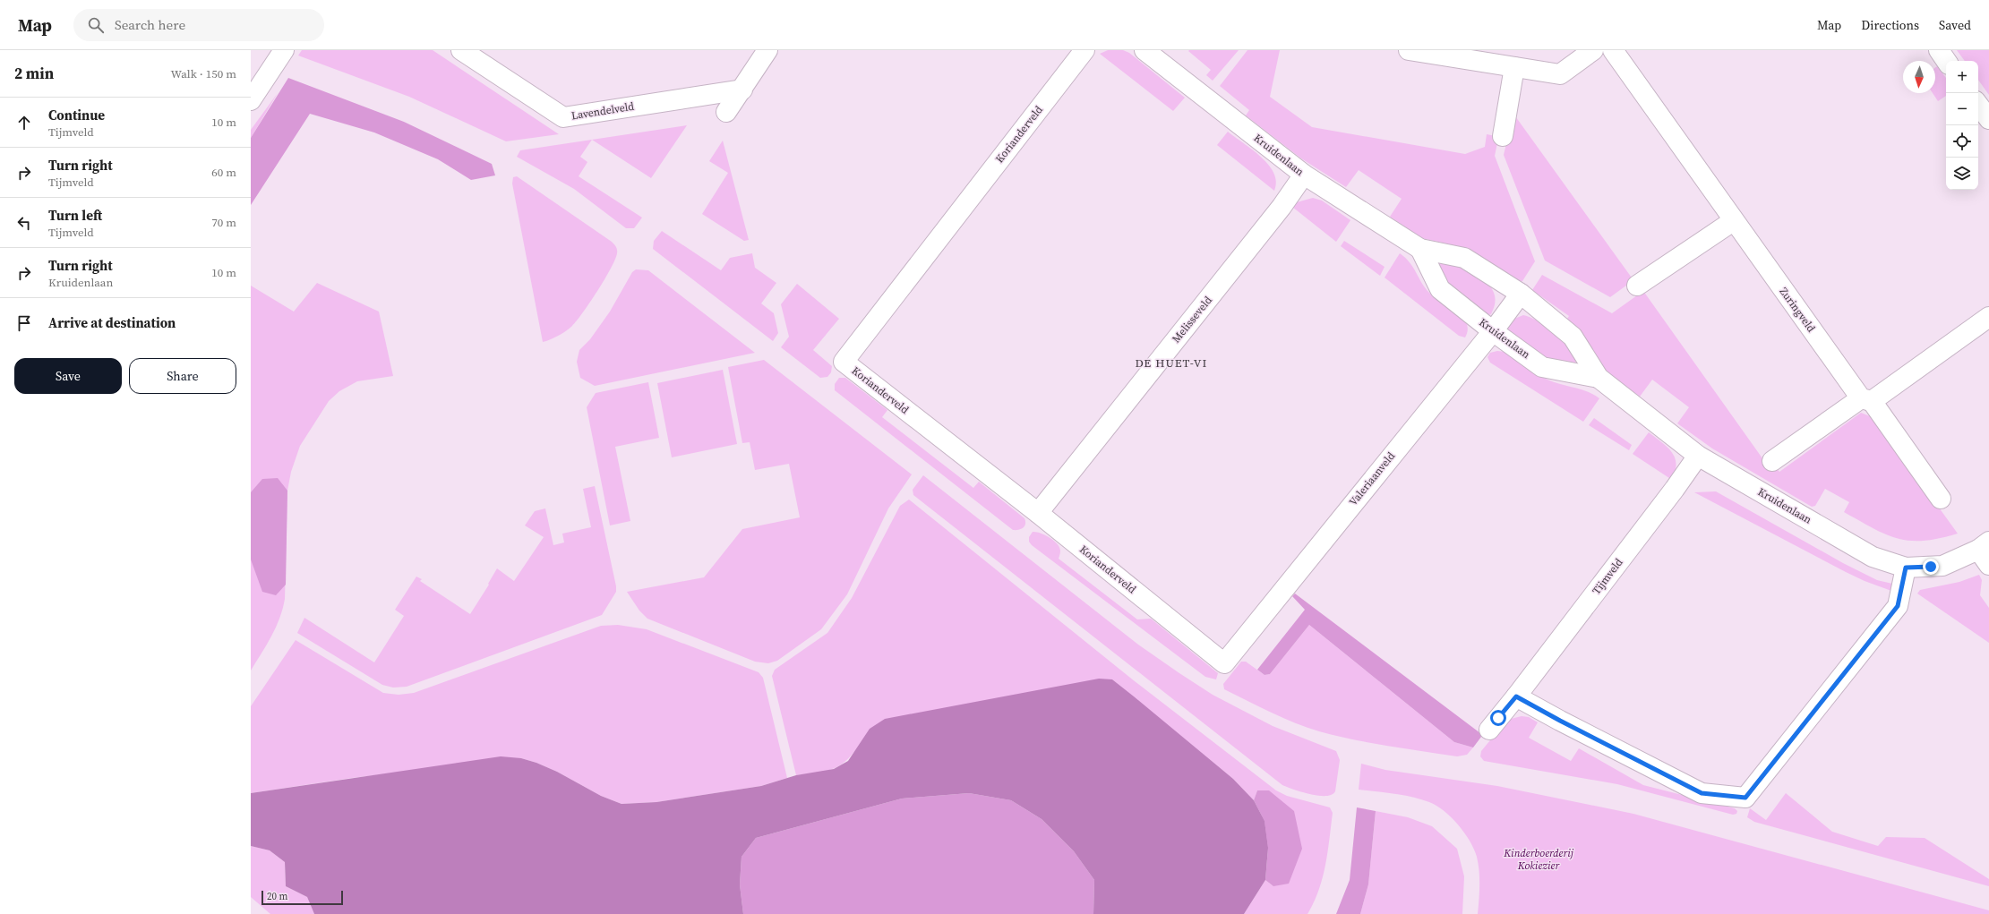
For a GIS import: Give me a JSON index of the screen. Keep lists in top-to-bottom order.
{
  "streets": {
    "street": [
      "Lavendelveld",
      "Korianderveld",
      "Kruidenlaan",
      "Zuringveld",
      "Melisseveld",
      "Valeriaanveld",
      "Tijmveld"
    ]
  },
  "crossings": [
    ["Korianderveld", "Melisseveld"],
    ["Korianderveld", "Valeriaanveld"],
    ["Kruidenlaan", "Melisseveld"],
    ["Kruidenlaan", "Valeriaanveld"],
    ["Kruidenlaan", "Tijmveld"]
  ],
  "districts": ["DE HUET-VI"],
  "parks": ["Kinderboerderij Kokiezier"],
  "scale_bar": "20 m",
  "north": "bottom",
  "page": {
    "header": "Map",
    "search": "Search here",
    "nav": ["Map", "Directions", "Saved"],
    "heading": ["2 min", "Walk · 150 m"],
    "map_buttons": ["+", "−"],
    "list": [
      ["Continue", "Tijmveld", "10 m"],
      ["Turn right", "Tijmveld", "60 m"],
      ["Turn left", "Tijmveld", "70 m"],
      ["Turn right", "Kruidenlaan", "10 m"],
      "Arrive at destination"
    ],
    "buttons": ["Save", "Share"],
    "scale": "20 m"
  }
}
